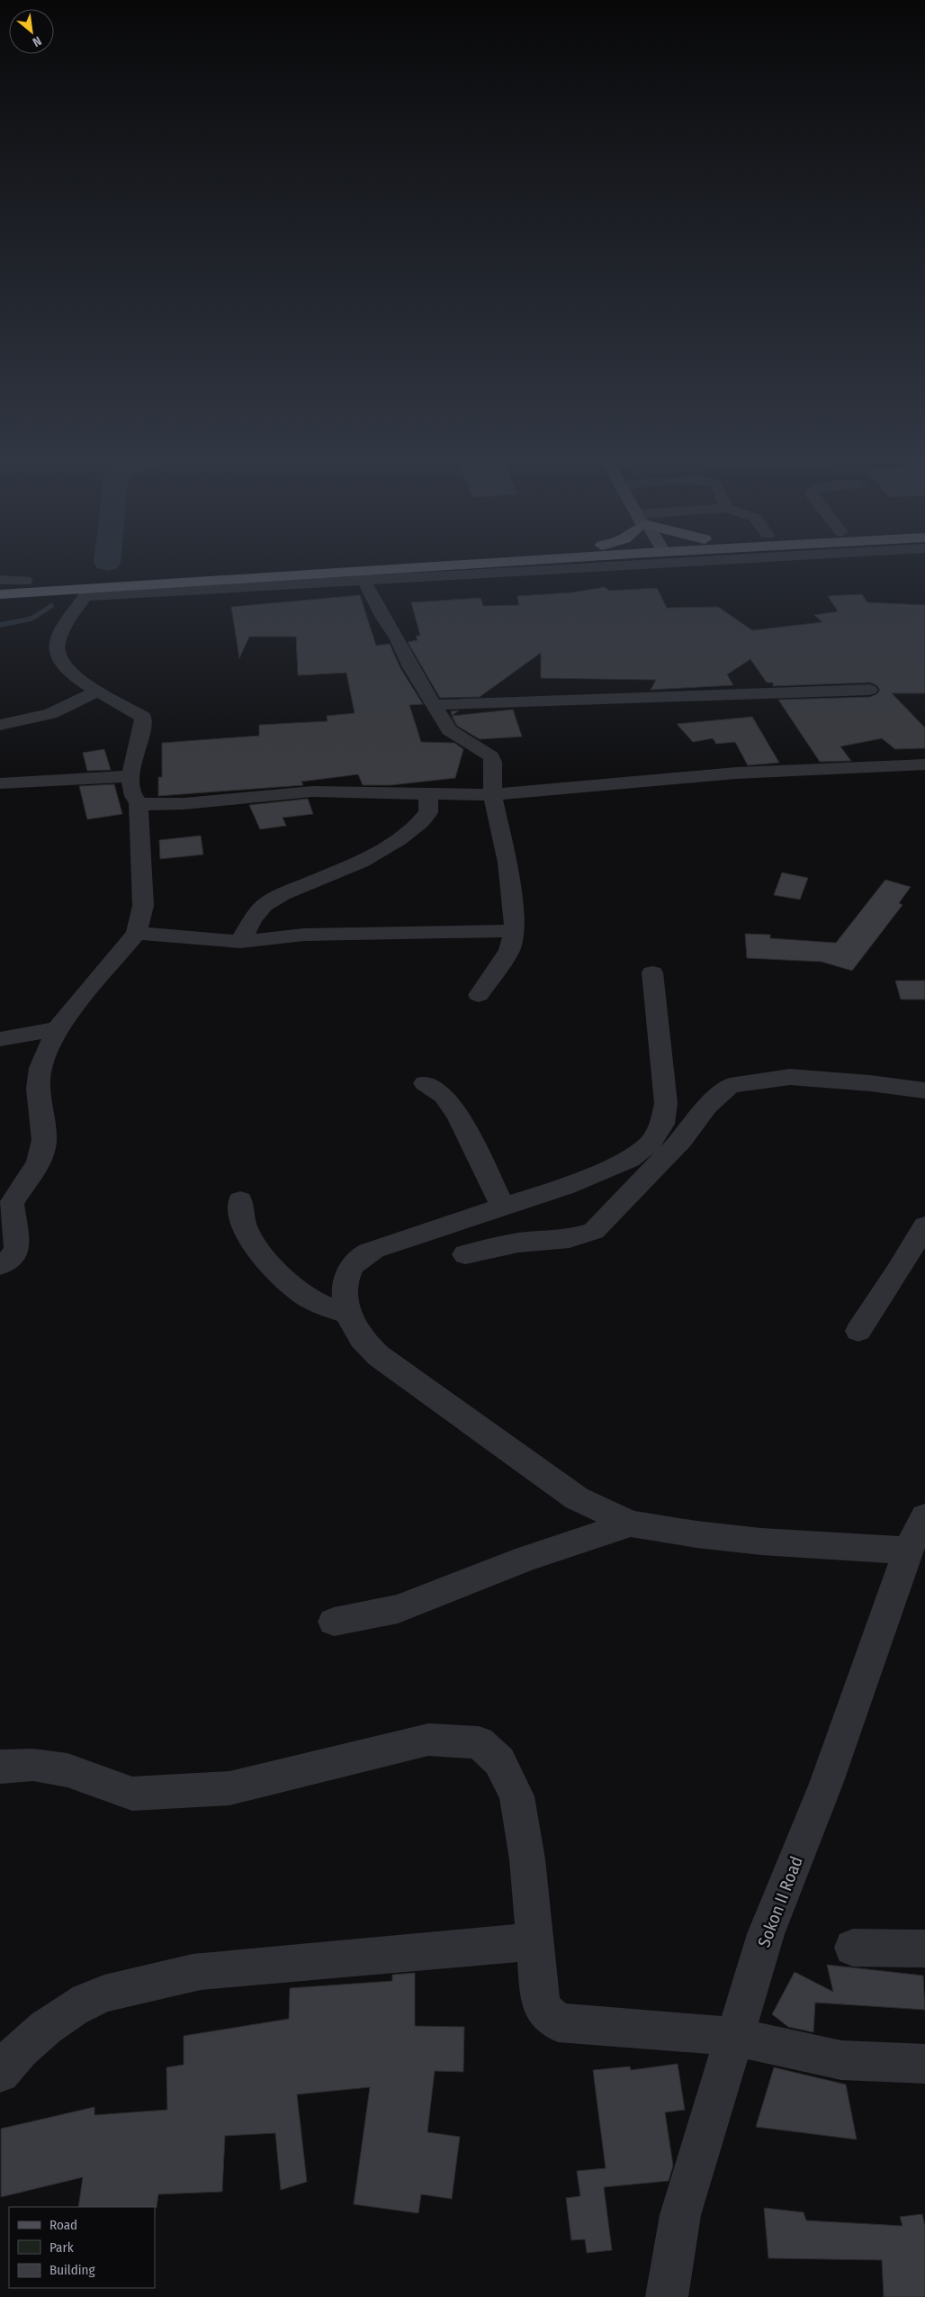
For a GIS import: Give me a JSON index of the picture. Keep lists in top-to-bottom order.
{
  "streets": {
    "street": ["Sokon II Road"]
  },
  "legend": ["Road", "Park", "Building"],
  "north": "bottom right"
}
